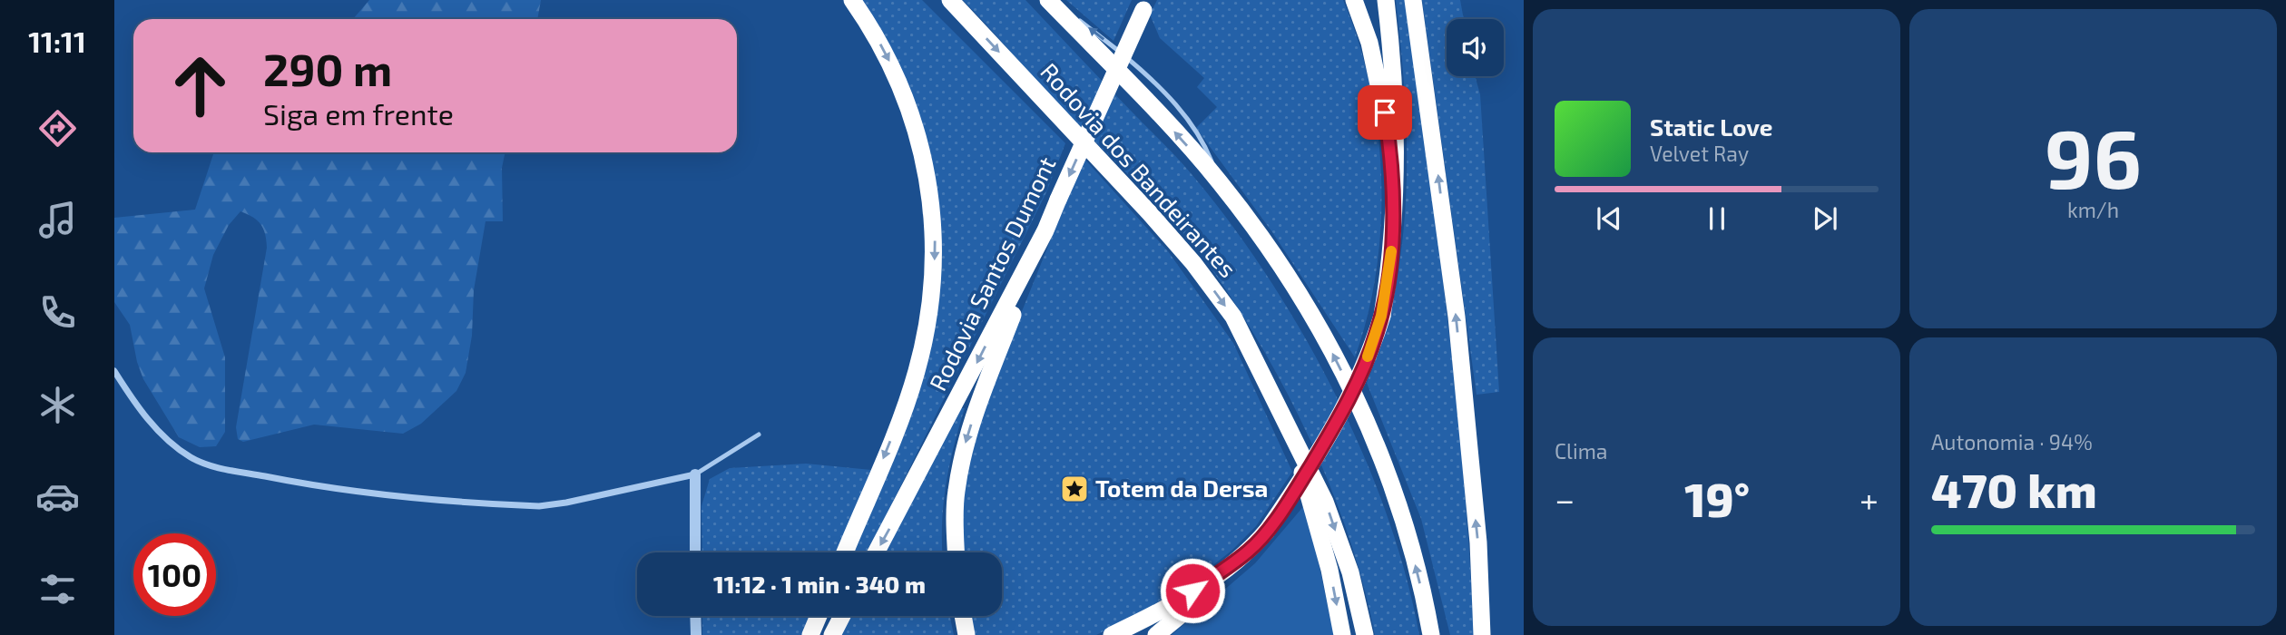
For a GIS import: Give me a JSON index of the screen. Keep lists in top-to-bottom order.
{
  "streets": {
    "highway": ["Rodovia dos Bandeirantes", "Rodovia Santos Dumont"]
  },
  "places": {
    "place": ["Totem da Dersa"]
  },
  "page": {
    "tabs": "11:11",
    "tile": [
      ["96", "km/h"],
      "Clima",
      ["Autonomia · 94%", "470 km"]
    ],
    "turn": ["290 m", "Siga em frente"],
    "song": ["Static Love", "Velvet Ray"],
    "heat": ["−", "19°", "+"],
    "limit": "100",
    "trip": "11:12 · 1 min · 340 m"
  }
}
